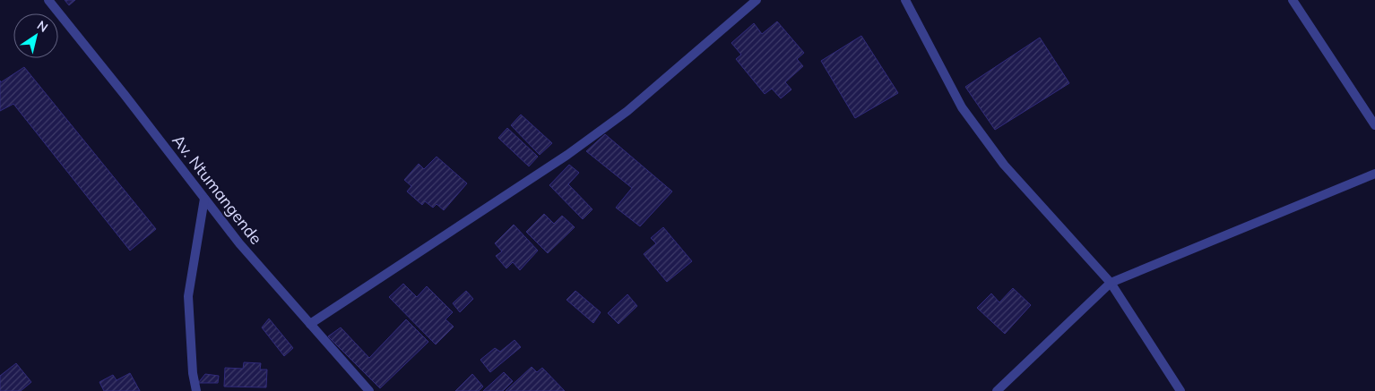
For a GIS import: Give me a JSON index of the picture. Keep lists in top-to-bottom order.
{
  "streets": {
    "street": ["Av. Ntumangende"]
  },
  "north": "top right"
}
